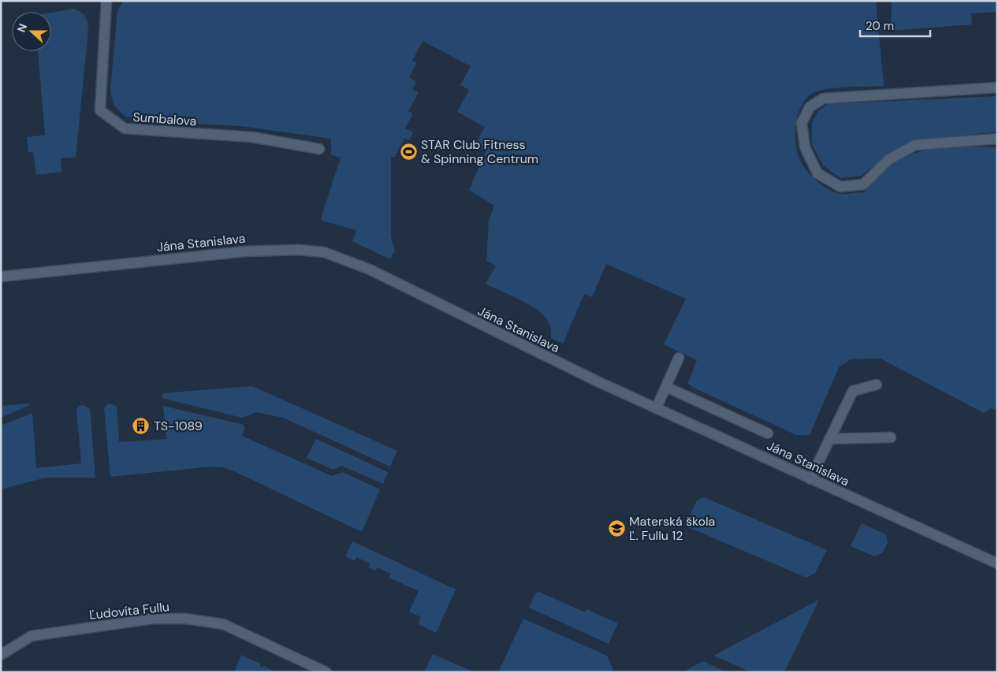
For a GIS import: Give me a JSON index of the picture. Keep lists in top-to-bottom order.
{
  "streets": {
    "street": ["Sumbalova", "Jána Stanislava", "Ľudovíta Fullu"]
  },
  "places": {
    "sports": ["STAR Club Fitness & Spinning Centrum"],
    "building": ["TS-1089"],
    "school or university": ["Materská škola Ľ. Fullu 12"]
  },
  "scale_bar": "20 m",
  "north": "left"
}
